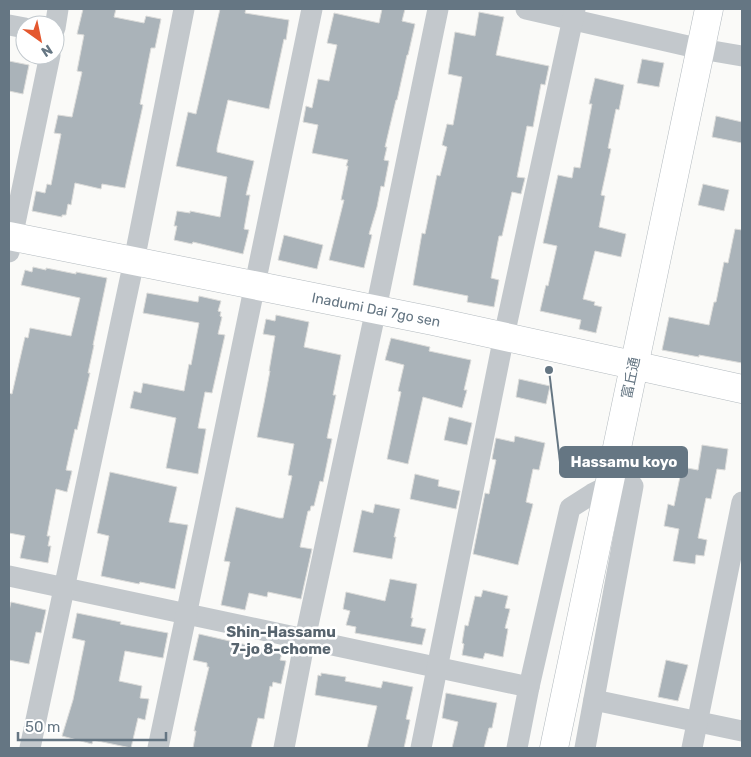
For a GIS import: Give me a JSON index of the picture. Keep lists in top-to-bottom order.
{
  "streets": {
    "street": ["Inadumi Dai 7go sen", "富丘通"]
  },
  "crossings": [
    ["Inadumi Dai 7go sen", "富丘通"]
  ],
  "districts": ["Shin-Hassamu 7-jo 8-chome"],
  "places": ["Hassamu koyo"],
  "scale_bar": "50 m",
  "north": "bottom right"
}
